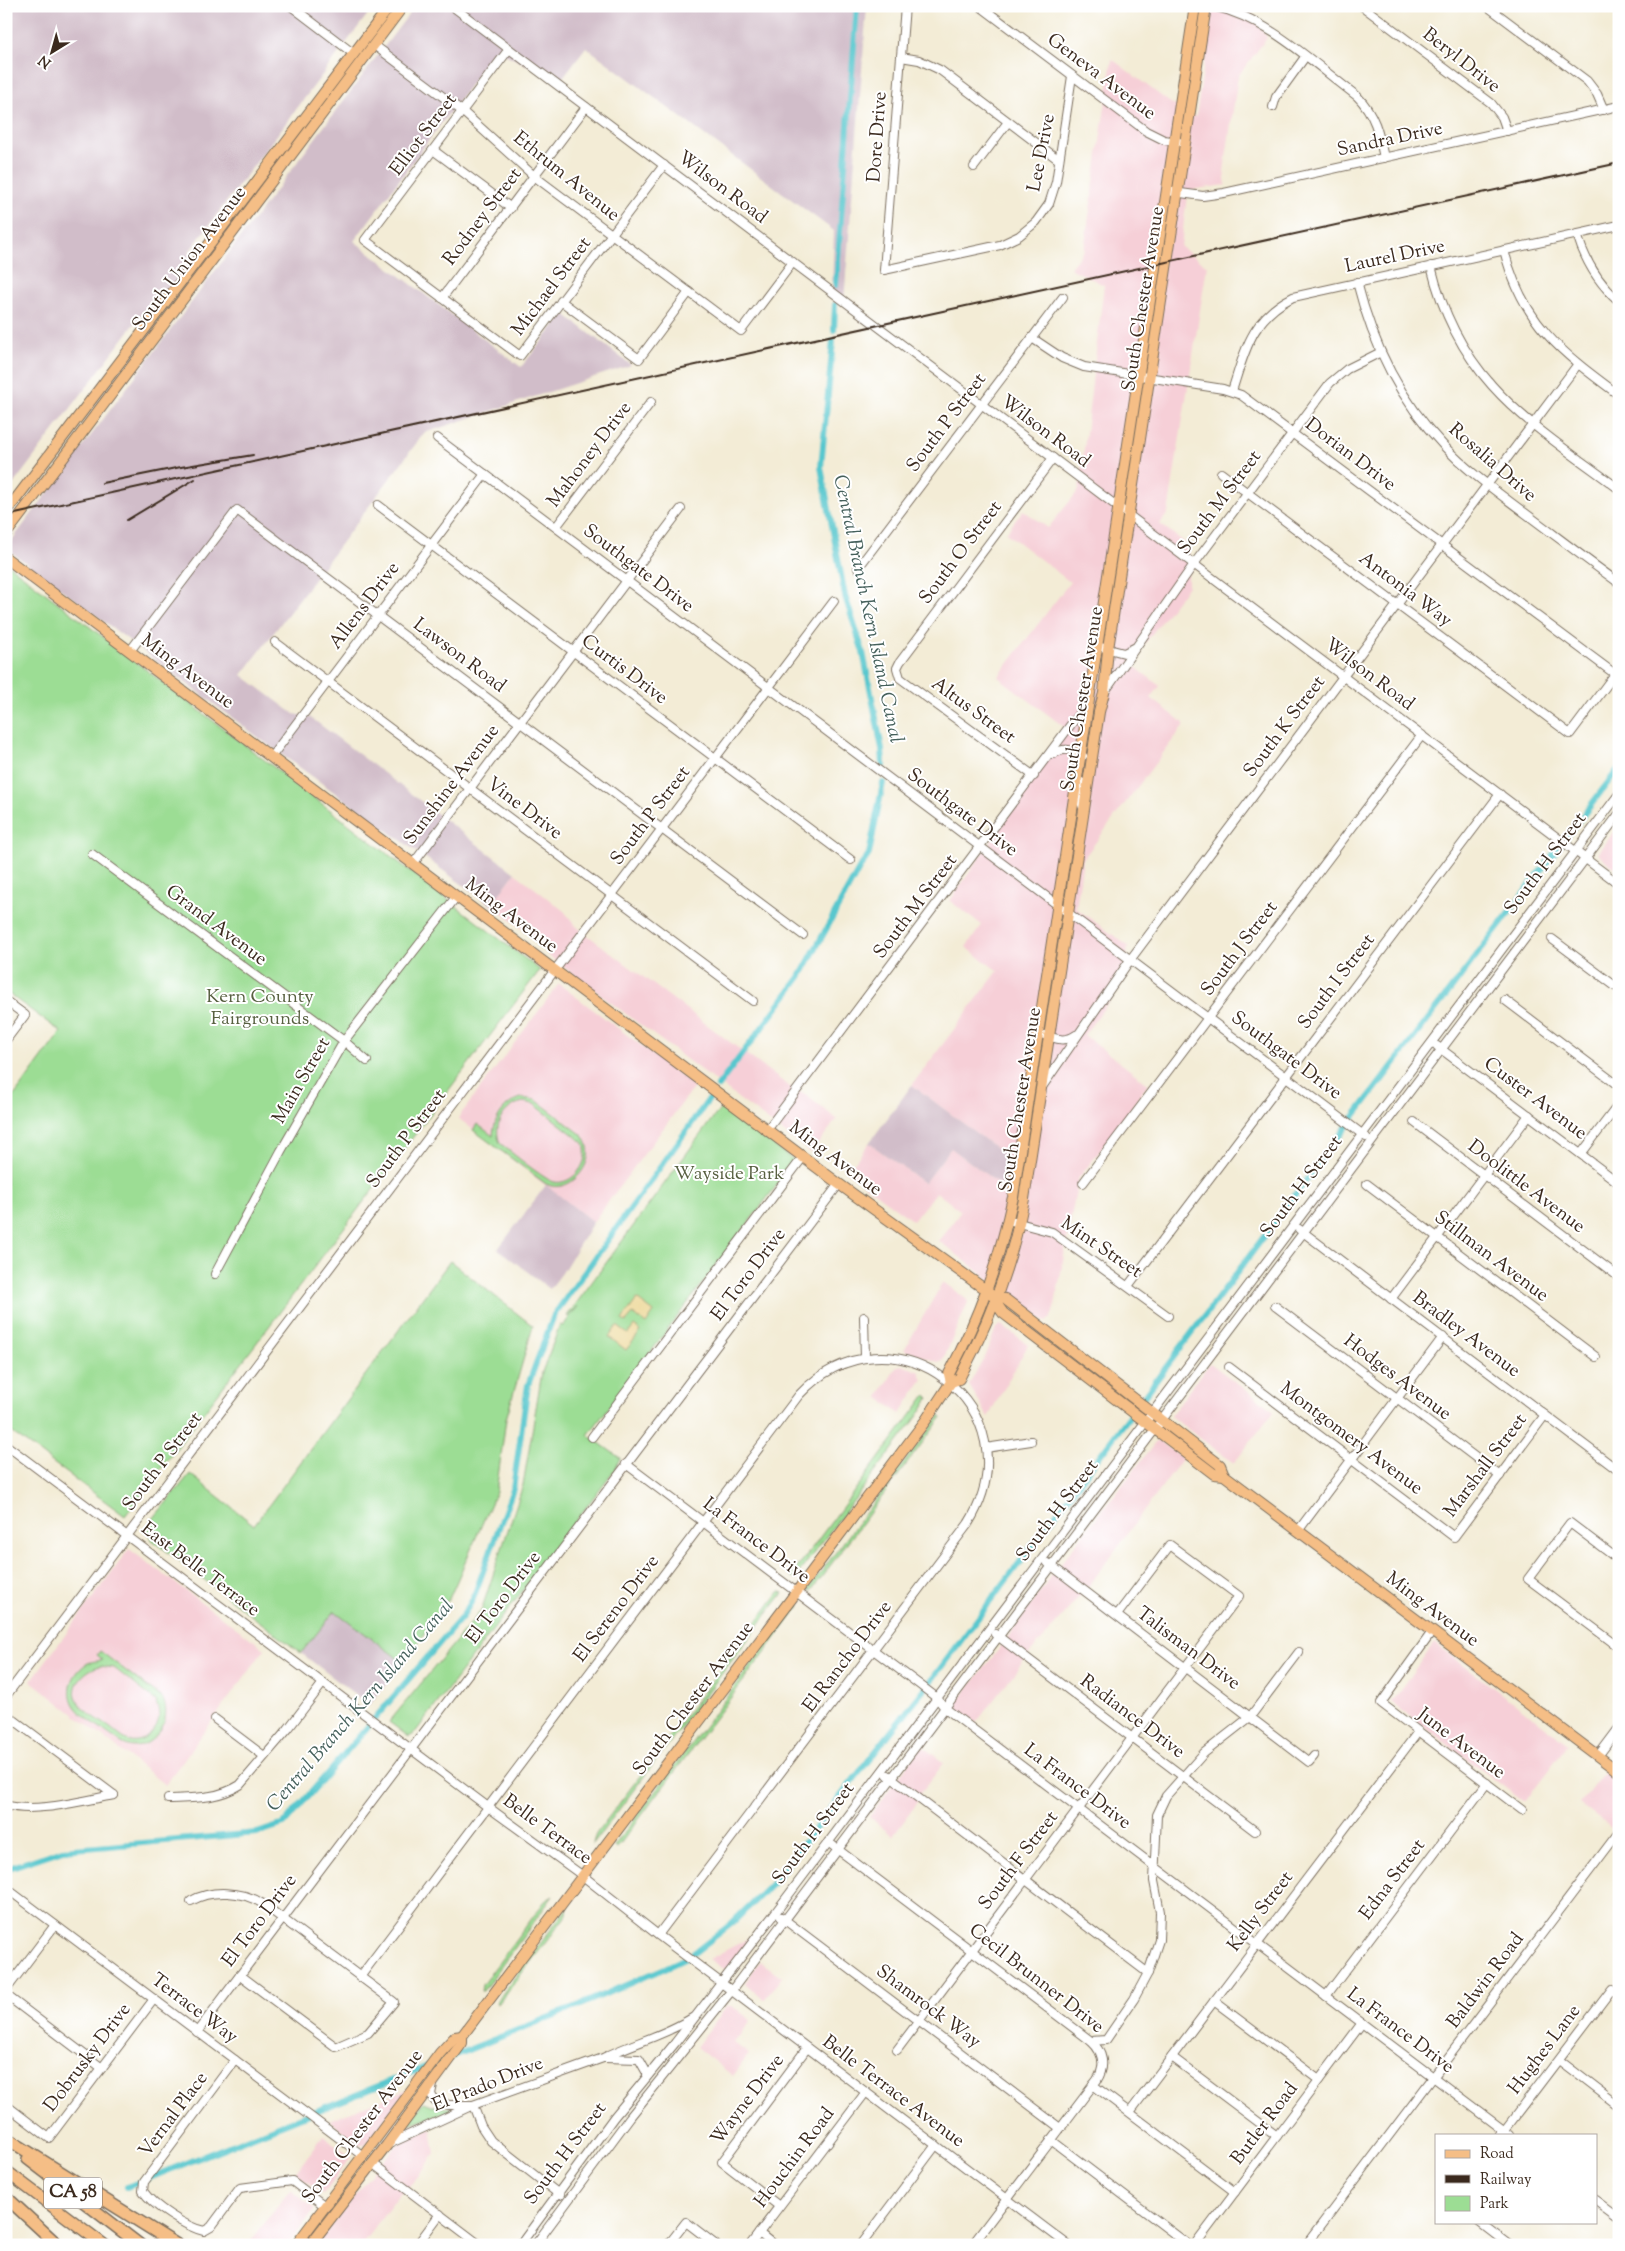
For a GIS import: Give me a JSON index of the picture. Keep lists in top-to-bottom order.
{
  "streets": {
    "highway": ["CA 58"],
    "main road": ["South Union Avenue", "South Chester Avenue", "Ming Avenue"],
    "street": [
      "Beryl Drive",
      "Geneva Avenue",
      "Elliot Street",
      "Dore Drive",
      "Sandra Drive",
      "Lee Drive",
      "Ethrum Avenue",
      "Wilson Road",
      "Rodney Street",
      "Laurel Drive",
      "Michael Street",
      "South P Street",
      "Mahoney Drive",
      "Dorian Drive",
      "Rosalia Drive",
      "South M Street",
      "South O Street",
      "Southgate Drive",
      "Antonia Way",
      "Allens Drive",
      "Lawson Road",
      "Curtis Drive",
      "Altus Street",
      "South K Street",
      "Sunshine Avenue",
      "Vine Drive",
      "South H Street",
      "Grand Avenue",
      "South J Street",
      "South I Street",
      "Main Street",
      "Custer Avenue",
      "Doolittle Avenue",
      "Mint Street",
      "Stillman Avenue",
      "El Toro Drive",
      "Bradley Avenue",
      "Hodges Avenue",
      "Montgomery Avenue",
      "Marshall Street",
      "La France Drive",
      "East Belle Terrace",
      "El Sereno Drive",
      "Talisman Drive",
      "El Rancho Drive",
      "Radiance Drive",
      "June Avenue",
      "Belle Terrace",
      "South F Street",
      "Edna Street",
      "Kelly Street",
      "Cecil Brunner Drive",
      "Baldwin Road",
      "Shamrock Way",
      "Terrace Way",
      "Hughes Lane",
      "Dobrusky Drive",
      "El Prado Drive",
      "Belle Terrace Avenue",
      "Wayne Drive",
      "Vernal Place",
      "Butler Road",
      "Houchin Road"
    ]
  },
  "crossings": [
    ["Beryl Drive", "Sandra Drive"],
    ["Geneva Avenue", "Lee Drive"],
    ["Geneva Avenue", "South Chester Avenue"],
    ["Elliot Street", "Ethrum Avenue"],
    ["Elliot Street", "Wilson Road"],
    ["Elliot Street", "Rodney Street"],
    ["Elliot Street", "Michael Street"],
    ["Dore Drive", "Lee Drive"],
    ["Sandra Drive", "South Chester Avenue"],
    ["Ethrum Avenue", "Wilson Road"],
    ["Ethrum Avenue", "Rodney Street"],
    ["Ethrum Avenue", "South Union Avenue"],
    ["Ethrum Avenue", "Michael Street"],
    ["Wilson Road", "Rodney Street"],
    ["Wilson Road", "Michael Street"],
    ["Wilson Road", "South Chester Avenue"],
    ["Wilson Road", "South P Street"],
    ["Wilson Road", "South M Street"],
    ["Wilson Road", "South O Street"],
    ["Wilson Road", "South K Street"],
    ["Wilson Road", "South H Street"],
    ["Wilson Road", "South J Street"],
    ["Wilson Road", "South I Street"],
    ["Rodney Street", "Michael Street"],
    ["Laurel Drive", "Dorian Drive"],
    ["Laurel Drive", "Rosalia Drive"],
    ["South Chester Avenue", "Dorian Drive"],
    ["South Chester Avenue", "South M Street"],
    ["South Chester Avenue", "Southgate Drive"],
    ["South Chester Avenue", "Ming Avenue"],
    ["South Chester Avenue", "South K Street"],
    ["South Chester Avenue", "Mint Street"],
    ["South Chester Avenue", "La France Drive"],
    ["South Chester Avenue", "El Sereno Drive"],
    ["South Chester Avenue", "El Rancho Drive"],
    ["South Chester Avenue", "Belle Terrace"],
    ["South Chester Avenue", "Terrace Way"],
    ["South Chester Avenue", "El Prado Drive"],
    ["South Chester Avenue", "Vernal Place"],
    ["South P Street", "Dorian Drive"],
    ["South P Street", "Southgate Drive"],
    ["South P Street", "Lawson Road"],
    ["South P Street", "Curtis Drive"],
    ["South P Street", "Ming Avenue"],
    ["South P Street", "Vine Drive"],
    ["South P Street", "East Belle Terrace"],
    ["Mahoney Drive", "Southgate Drive"],
    ["Dorian Drive", "South M Street"],
    ["Dorian Drive", "Antonia Way"],
    ["Dorian Drive", "South K Street"],
    ["Rosalia Drive", "South M Street"],
    ["Rosalia Drive", "South K Street"],
    ["South M Street", "Southgate Drive"],
    ["South M Street", "Antonia Way"],
    ["South M Street", "Ming Avenue"],
    ["South M Street", "Altus Street"],
    ["South O Street", "Altus Street"],
    ["Southgate Drive", "Allens Drive"],
    ["Southgate Drive", "South K Street"],
    ["Southgate Drive", "Sunshine Avenue"],
    ["Southgate Drive", "South H Street"],
    ["Southgate Drive", "South J Street"],
    ["Southgate Drive", "South I Street"],
    ["Antonia Way", "South K Street"],
    ["Allens Drive", "Lawson Road"],
    ["Allens Drive", "Curtis Drive"],
    ["Allens Drive", "Ming Avenue"],
    ["Allens Drive", "Vine Drive"],
    ["Lawson Road", "Ming Avenue"],
    ["Lawson Road", "Sunshine Avenue"],
    ["Curtis Drive", "Sunshine Avenue"],
    ["Ming Avenue", "Sunshine Avenue"],
    ["Ming Avenue", "South H Street"],
    ["Ming Avenue", "Main Street"],
    ["Ming Avenue", "El Toro Drive"],
    ["Ming Avenue", "June Avenue"],
    ["Sunshine Avenue", "Vine Drive"],
    ["South H Street", "Custer Avenue"],
    ["South H Street", "Bradley Avenue"],
    ["South H Street", "La France Drive"],
    ["South H Street", "Talisman Drive"],
    ["South H Street", "Radiance Drive"],
    ["South H Street", "Cecil Brunner Drive"],
    ["South H Street", "Shamrock Way"],
    ["South H Street", "El Prado Drive"],
    ["South H Street", "Belle Terrace Avenue"],
    ["Grand Avenue", "Main Street"],
    ["South I Street", "Mint Street"],
    ["El Toro Drive", "La France Drive"],
    ["El Toro Drive", "Belle Terrace"],
    ["El Toro Drive", "Terrace Way"],
    ["Bradley Avenue", "Marshall Street"],
    ["Hodges Avenue", "Marshall Street"],
    ["Montgomery Avenue", "Marshall Street"],
    ["La France Drive", "El Sereno Drive"],
    ["La France Drive", "El Rancho Drive"],
    ["La France Drive", "South F Street"],
    ["La France Drive", "Edna Street"],
    ["La France Drive", "Kelly Street"],
    ["La France Drive", "Baldwin Road"],
    ["La France Drive", "Hughes Lane"],
    ["La France Drive", "Butler Road"],
    ["East Belle Terrace", "Belle Terrace"],
    ["El Sereno Drive", "El Rancho Drive"],
    ["El Sereno Drive", "Belle Terrace"],
    ["Talisman Drive", "South F Street"],
    ["El Rancho Drive", "Belle Terrace"],
    ["Radiance Drive", "South F Street"],
    ["June Avenue", "Edna Street"],
    ["June Avenue", "Kelly Street"],
    ["Belle Terrace", "Belle Terrace Avenue"],
    ["South F Street", "Cecil Brunner Drive"],
    ["South F Street", "Shamrock Way"],
    ["Terrace Way", "Dobrusky Drive"],
    ["Terrace Way", "Vernal Place"],
    ["Belle Terrace Avenue", "Wayne Drive"],
    ["Belle Terrace Avenue", "Houchin Road"],
    ["Wayne Drive", "Houchin Road"]
  ],
  "water": ["Central Branch Kern Island Canal"],
  "parks": ["Kern County Fairgrounds", "Wayside Park"],
  "legend": ["Road", "Railway", "Park"],
  "north": "bottom left"
}
